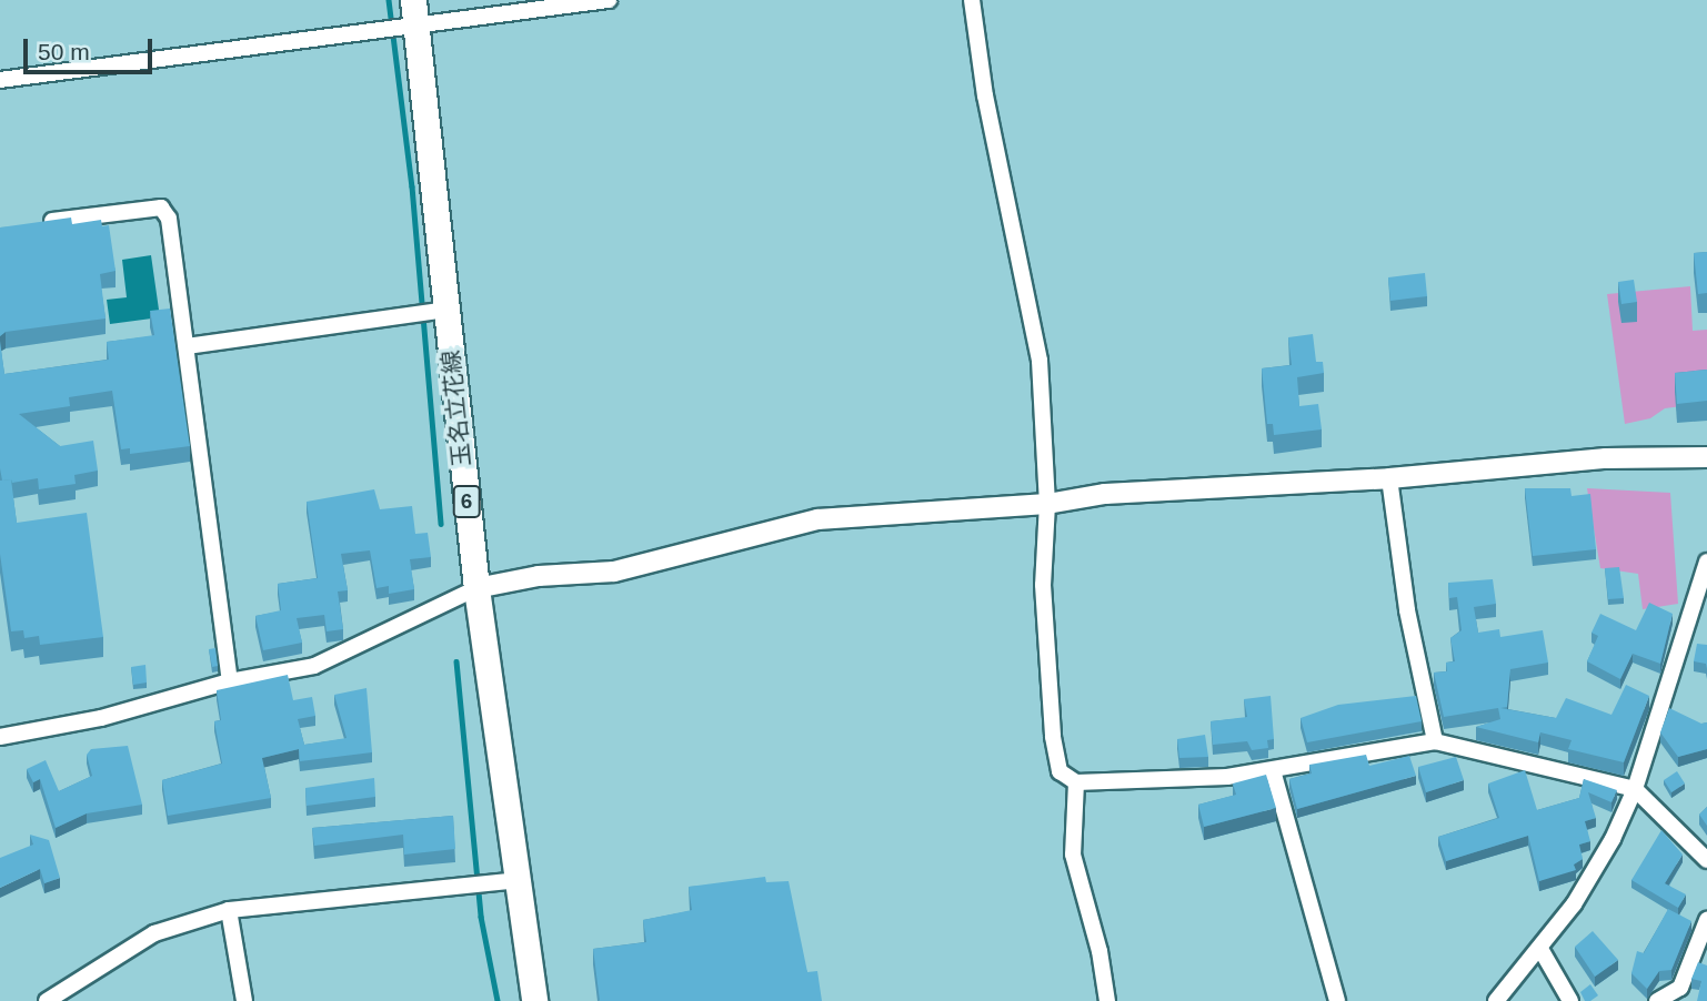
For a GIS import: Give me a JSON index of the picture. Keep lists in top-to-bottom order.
{
  "streets": {
    "main road": ["玉名立花線", "6"]
  },
  "scale_bar": "50 m"
}
